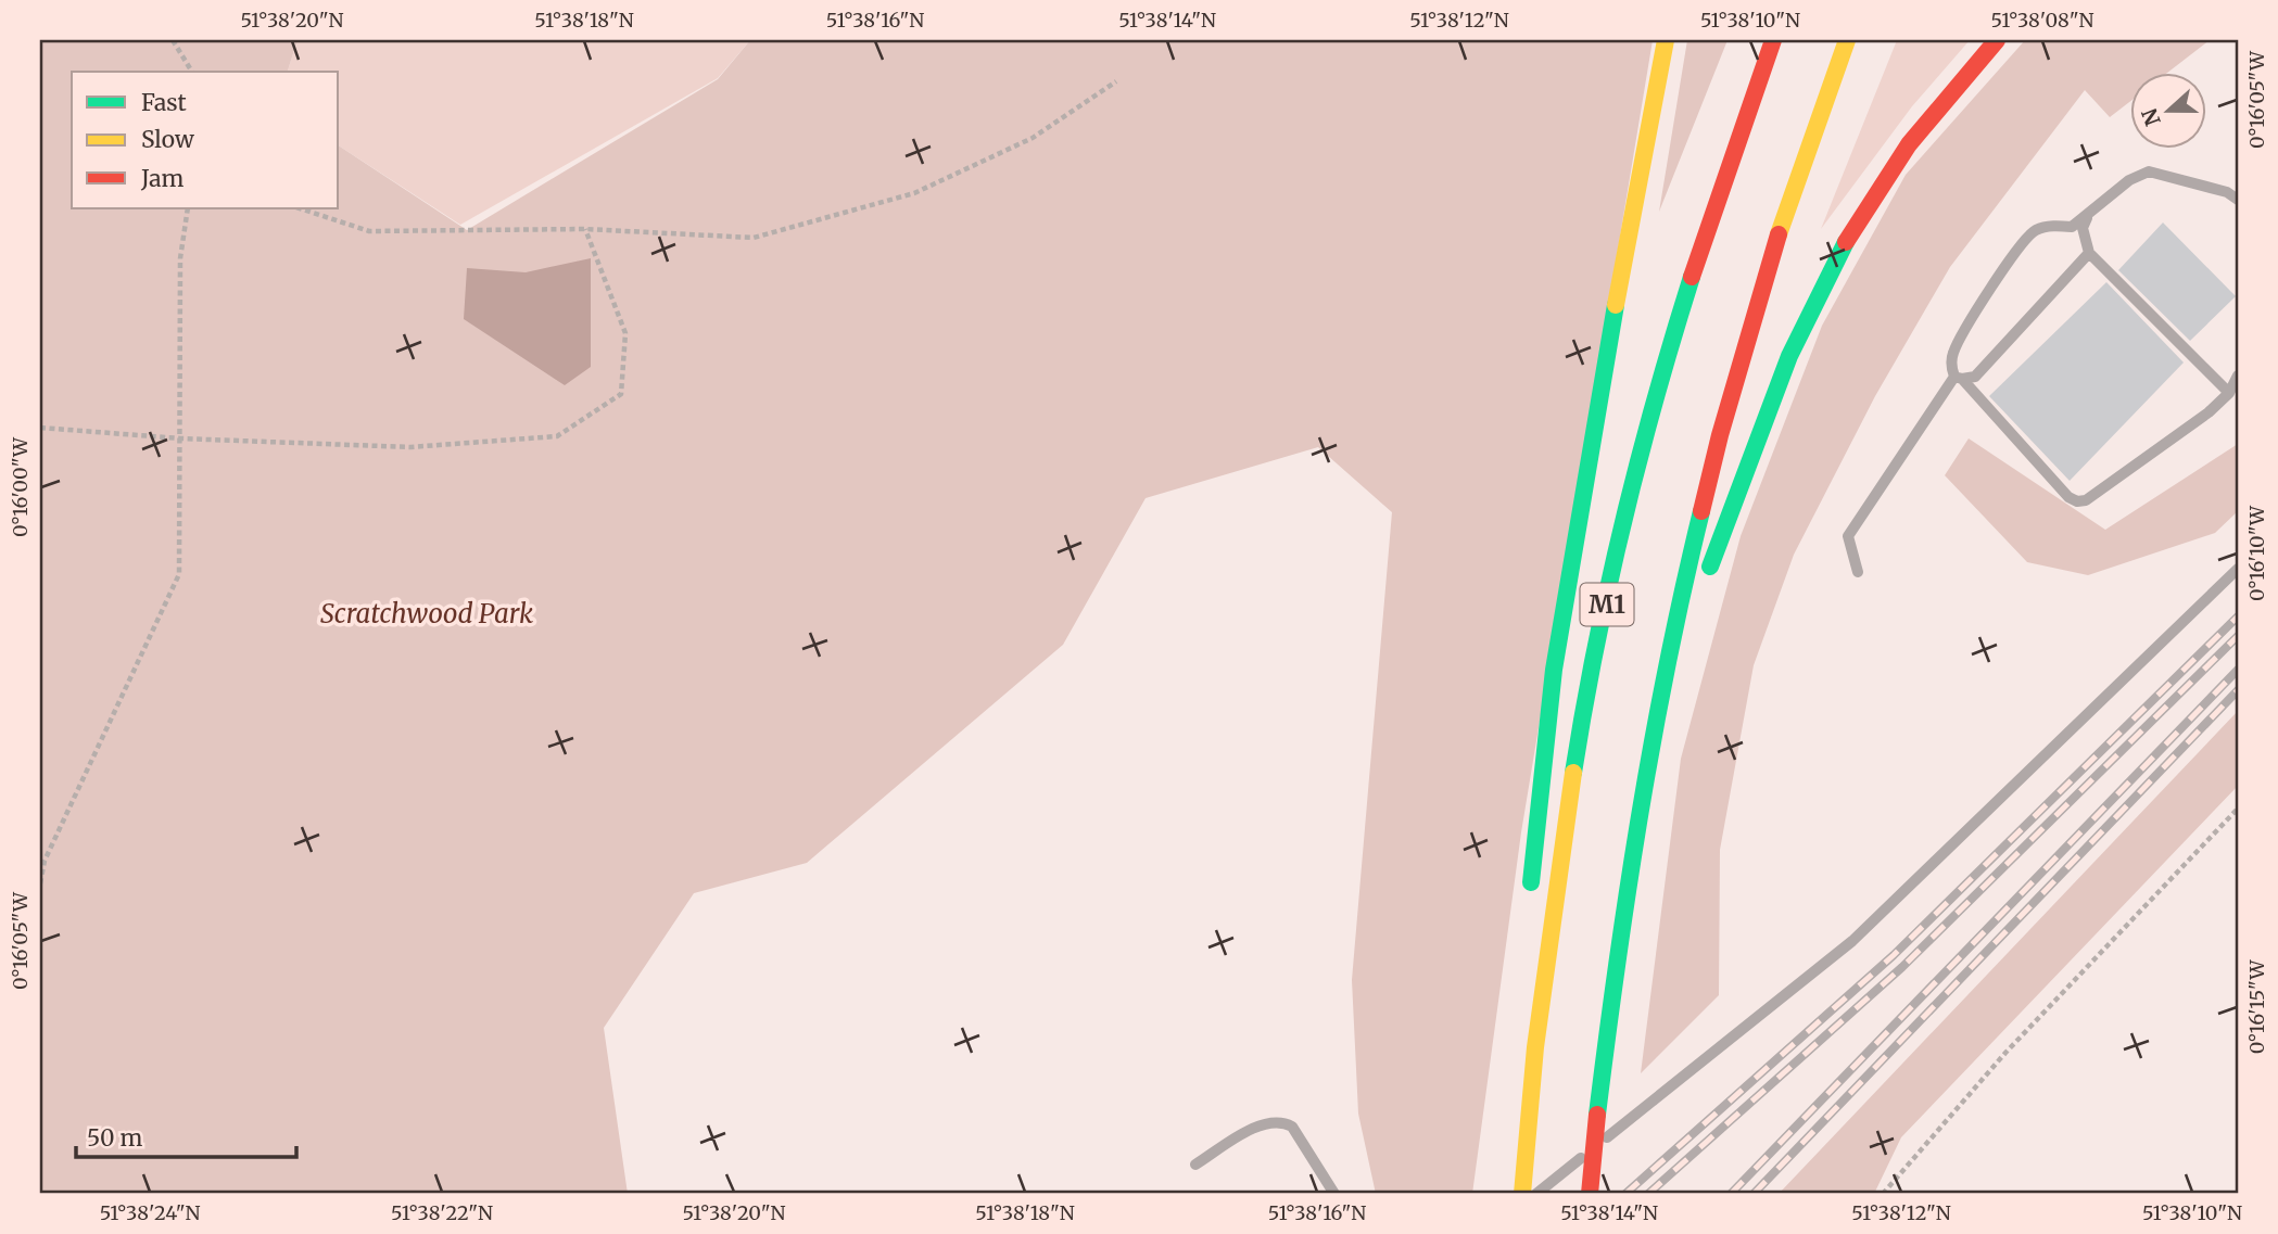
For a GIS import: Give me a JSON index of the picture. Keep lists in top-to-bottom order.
{
  "streets": {
    "highway": ["M1"]
  },
  "parks": ["Scratchwood Park"],
  "legend": ["Fast", "Slow", "Jam"],
  "scale_bar": "50 m",
  "north": "left",
  "coordinates": [
    "51°38'20\"N",
    "51°38'18\"N",
    "51°38'16\"N",
    "51°38'14\"N",
    "51°38'12\"N",
    "51°38'10\"N",
    "51°38'08\"N",
    "0°16'05\"W",
    "0°16'00\"W",
    "0°16'10\"W",
    "0°16'15\"W",
    "51°38'24\"N",
    "51°38'22\"N"
  ]
}
